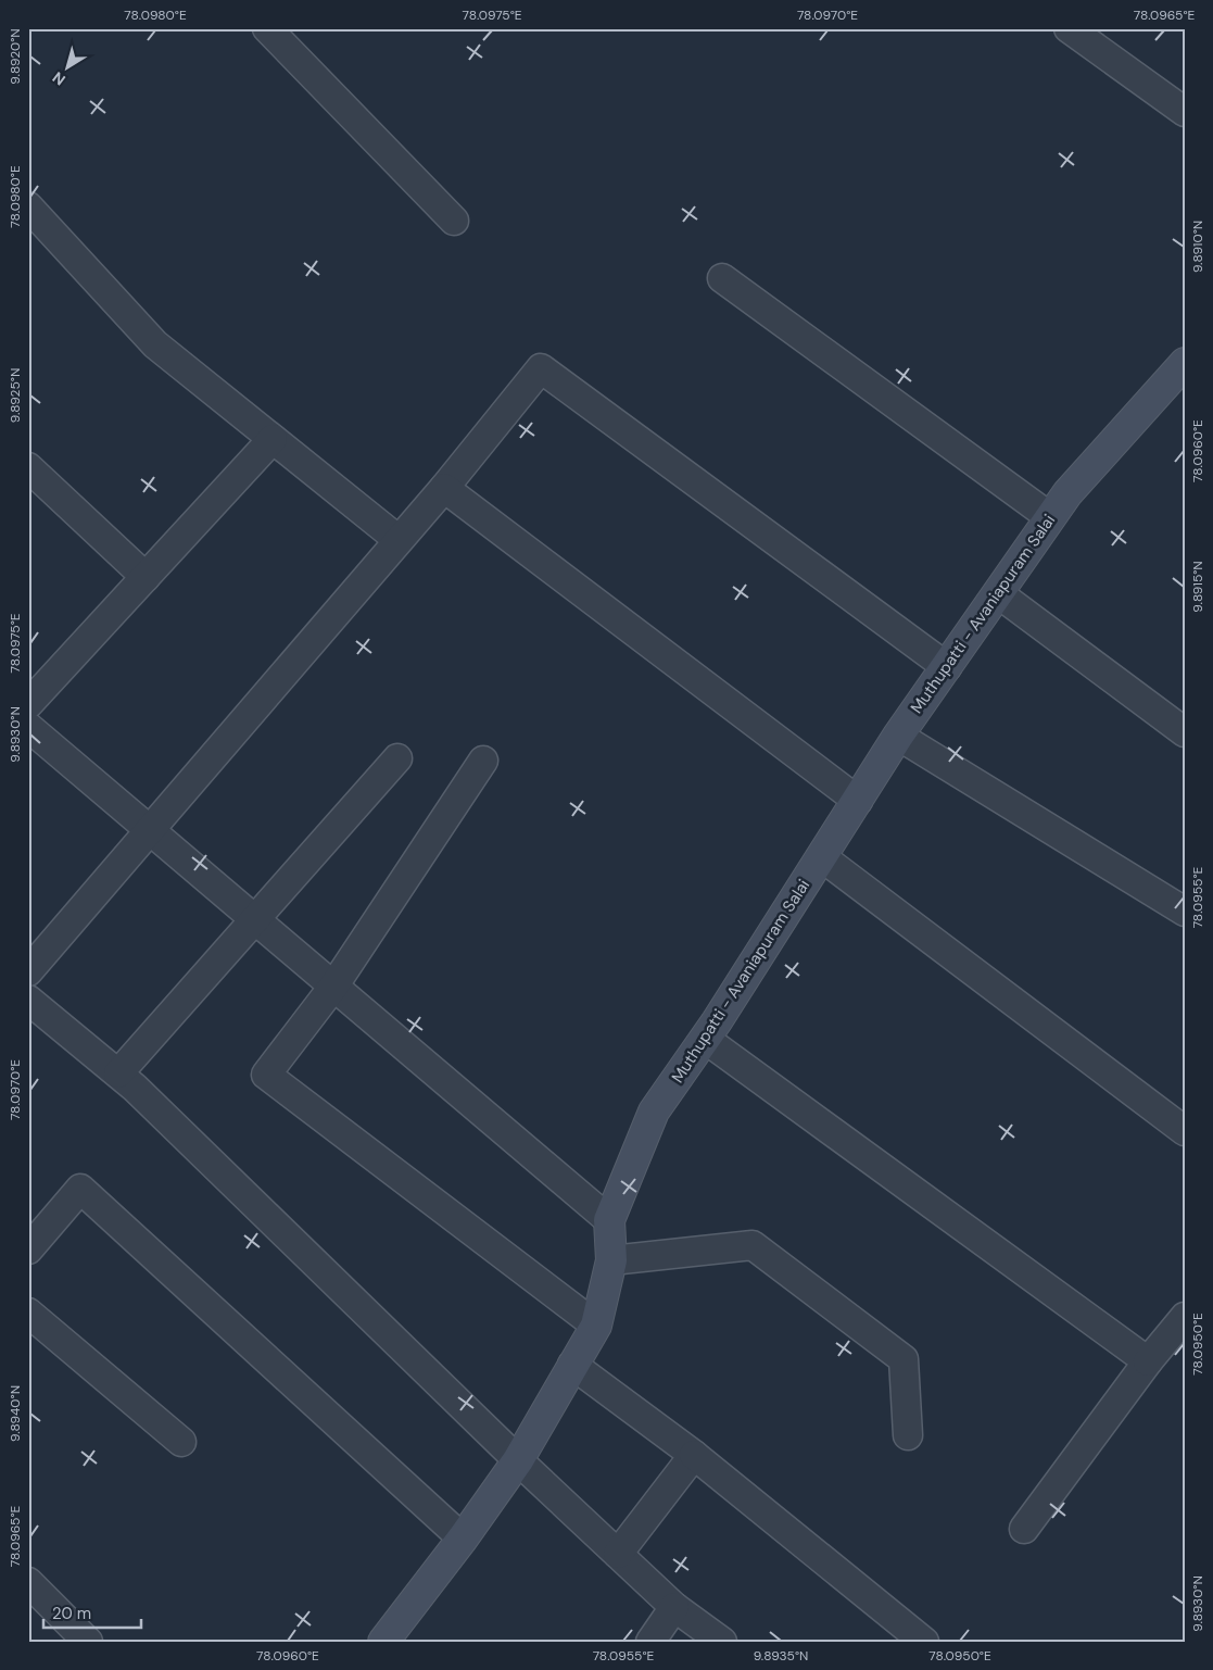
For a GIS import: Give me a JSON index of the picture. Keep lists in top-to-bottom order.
{
  "streets": {
    "street": ["Muthupatti - Avaniapuram Salai"]
  },
  "scale_bar": "20 m",
  "north": "bottom left",
  "coordinates": [
    "78.0980°E",
    "78.0975°E",
    "78.0970°E",
    "78.0965°E",
    "9.8920°N",
    "9.8910°N",
    "9.8925°N",
    "78.0960°E",
    "9.8915°N",
    "9.8930°N",
    "78.0955°E",
    "78.0950°E",
    "9.8940°N",
    "9.8935°N"
  ]
}
